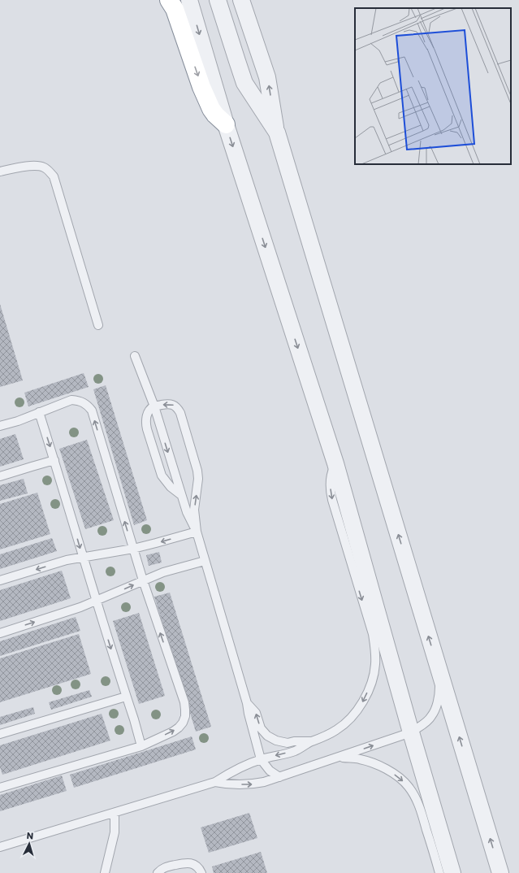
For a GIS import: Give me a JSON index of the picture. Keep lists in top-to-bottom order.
{
  "north": "top"
}
